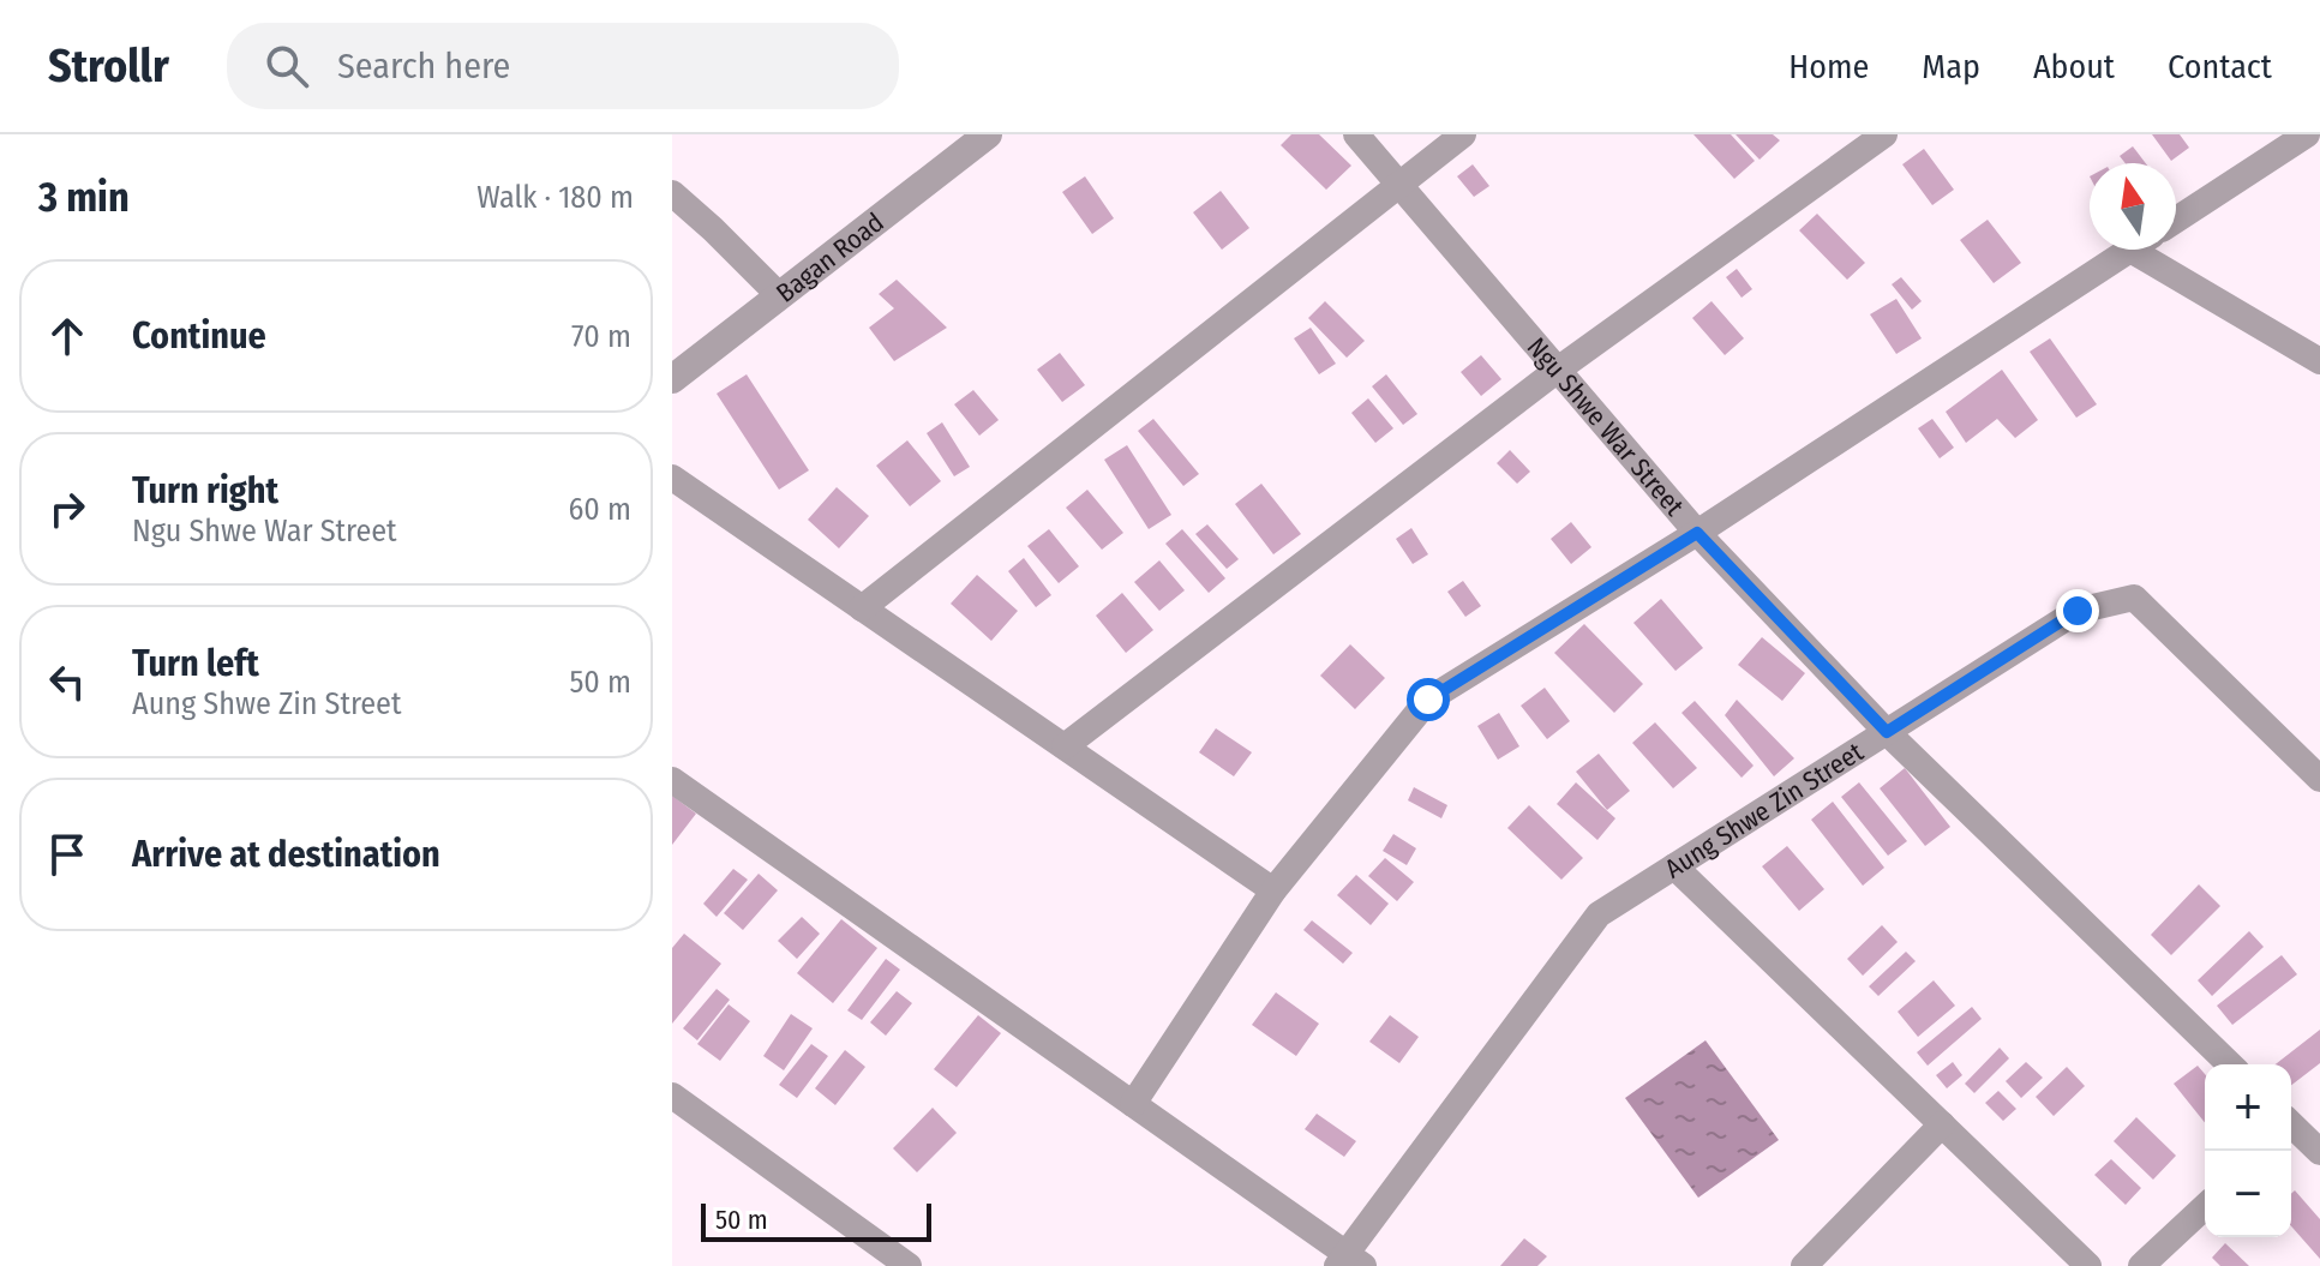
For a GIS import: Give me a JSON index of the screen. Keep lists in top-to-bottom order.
{
  "streets": {
    "street": ["Bagan Road", "Ngu Shwe War Street", "Aung Shwe Zin Street"]
  },
  "crossings": [
    ["Ngu Shwe War Street", "Aung Shwe Zin Street"]
  ],
  "scale_bar": "50 m",
  "north": "top",
  "page": {
    "header": "Strollr",
    "search": "Search here",
    "nav": [
      "Home",
      "Map",
      "About",
      "Contact"
    ],
    "heading": ["3 min", "Walk · 180 m"],
    "list": [
      ["Continue", "70 m"],
      ["Turn right", "Ngu Shwe War Street", "60 m"],
      ["Turn left", "Aung Shwe Zin Street", "50 m"],
      "Arrive at destination"
    ],
    "map_buttons": ["+", "−"],
    "scale": "50 m"
  }
}
